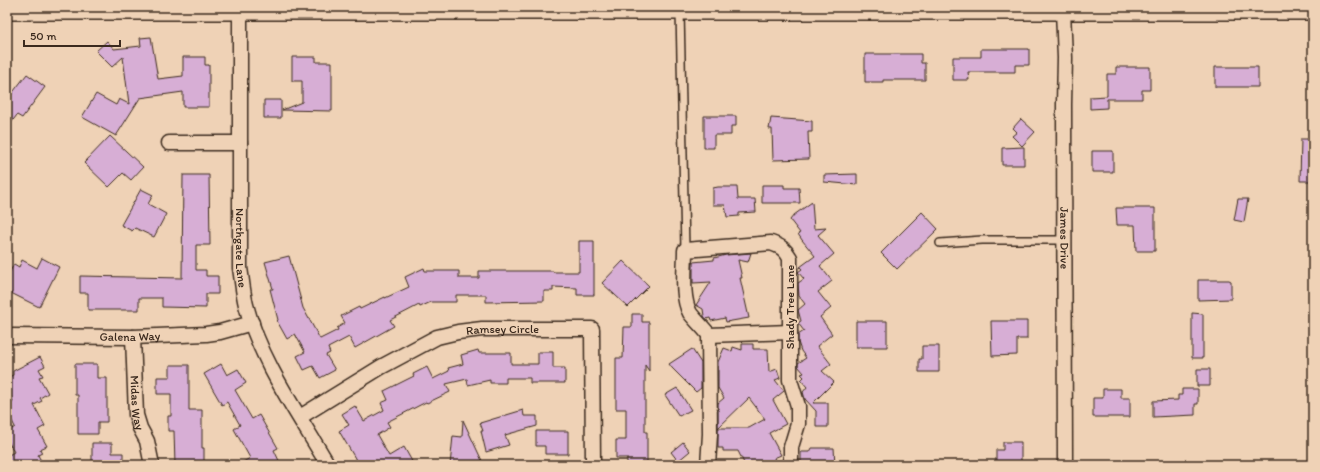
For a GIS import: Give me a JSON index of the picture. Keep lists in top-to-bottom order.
{
  "streets": {
    "street": [
      "James Drive",
      "Northgate Lane",
      "Shady Tree Lane",
      "Ramsey Circle",
      "Galena Way",
      "Midas Way"
    ]
  },
  "crossings": [
    ["Northgate Lane", "Ramsey Circle"],
    ["Northgate Lane", "Galena Way"],
    ["Galena Way", "Midas Way"]
  ],
  "scale_bar": "50 m"
}
